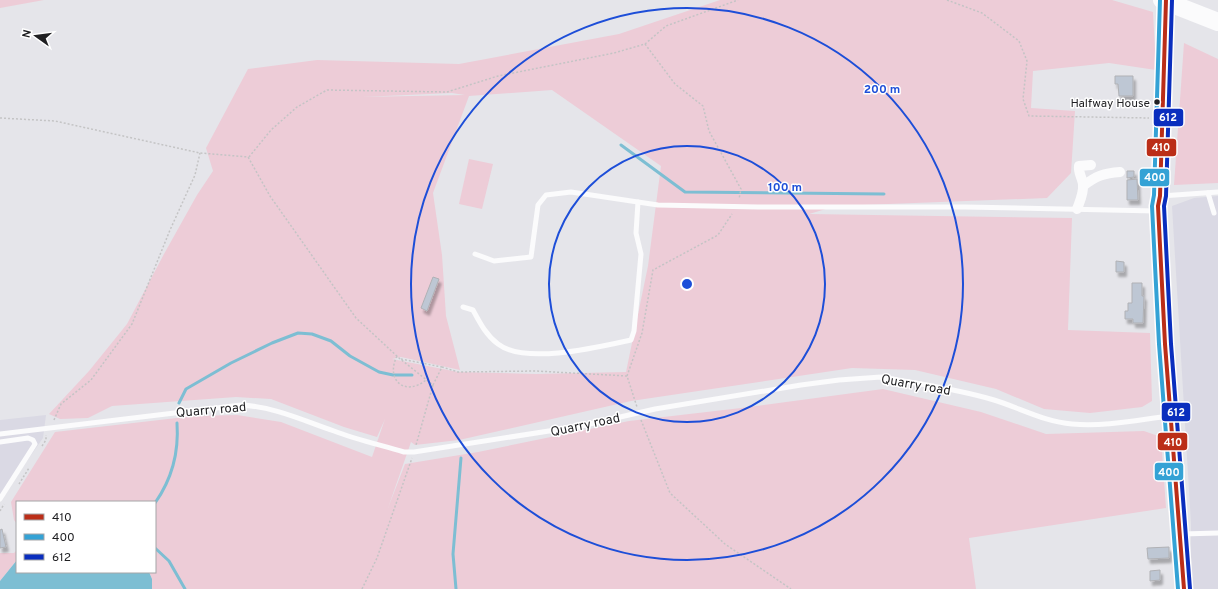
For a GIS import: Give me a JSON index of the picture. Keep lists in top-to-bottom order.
{
  "streets": {
    "lane": ["Quarry road"]
  },
  "places": ["Halfway House"],
  "lines": ["transit line 410", "transit line 400", "transit line 612"],
  "legend": ["410", "400", "612"],
  "north": "left",
  "rings": ["200 m", "100 m"]
}
